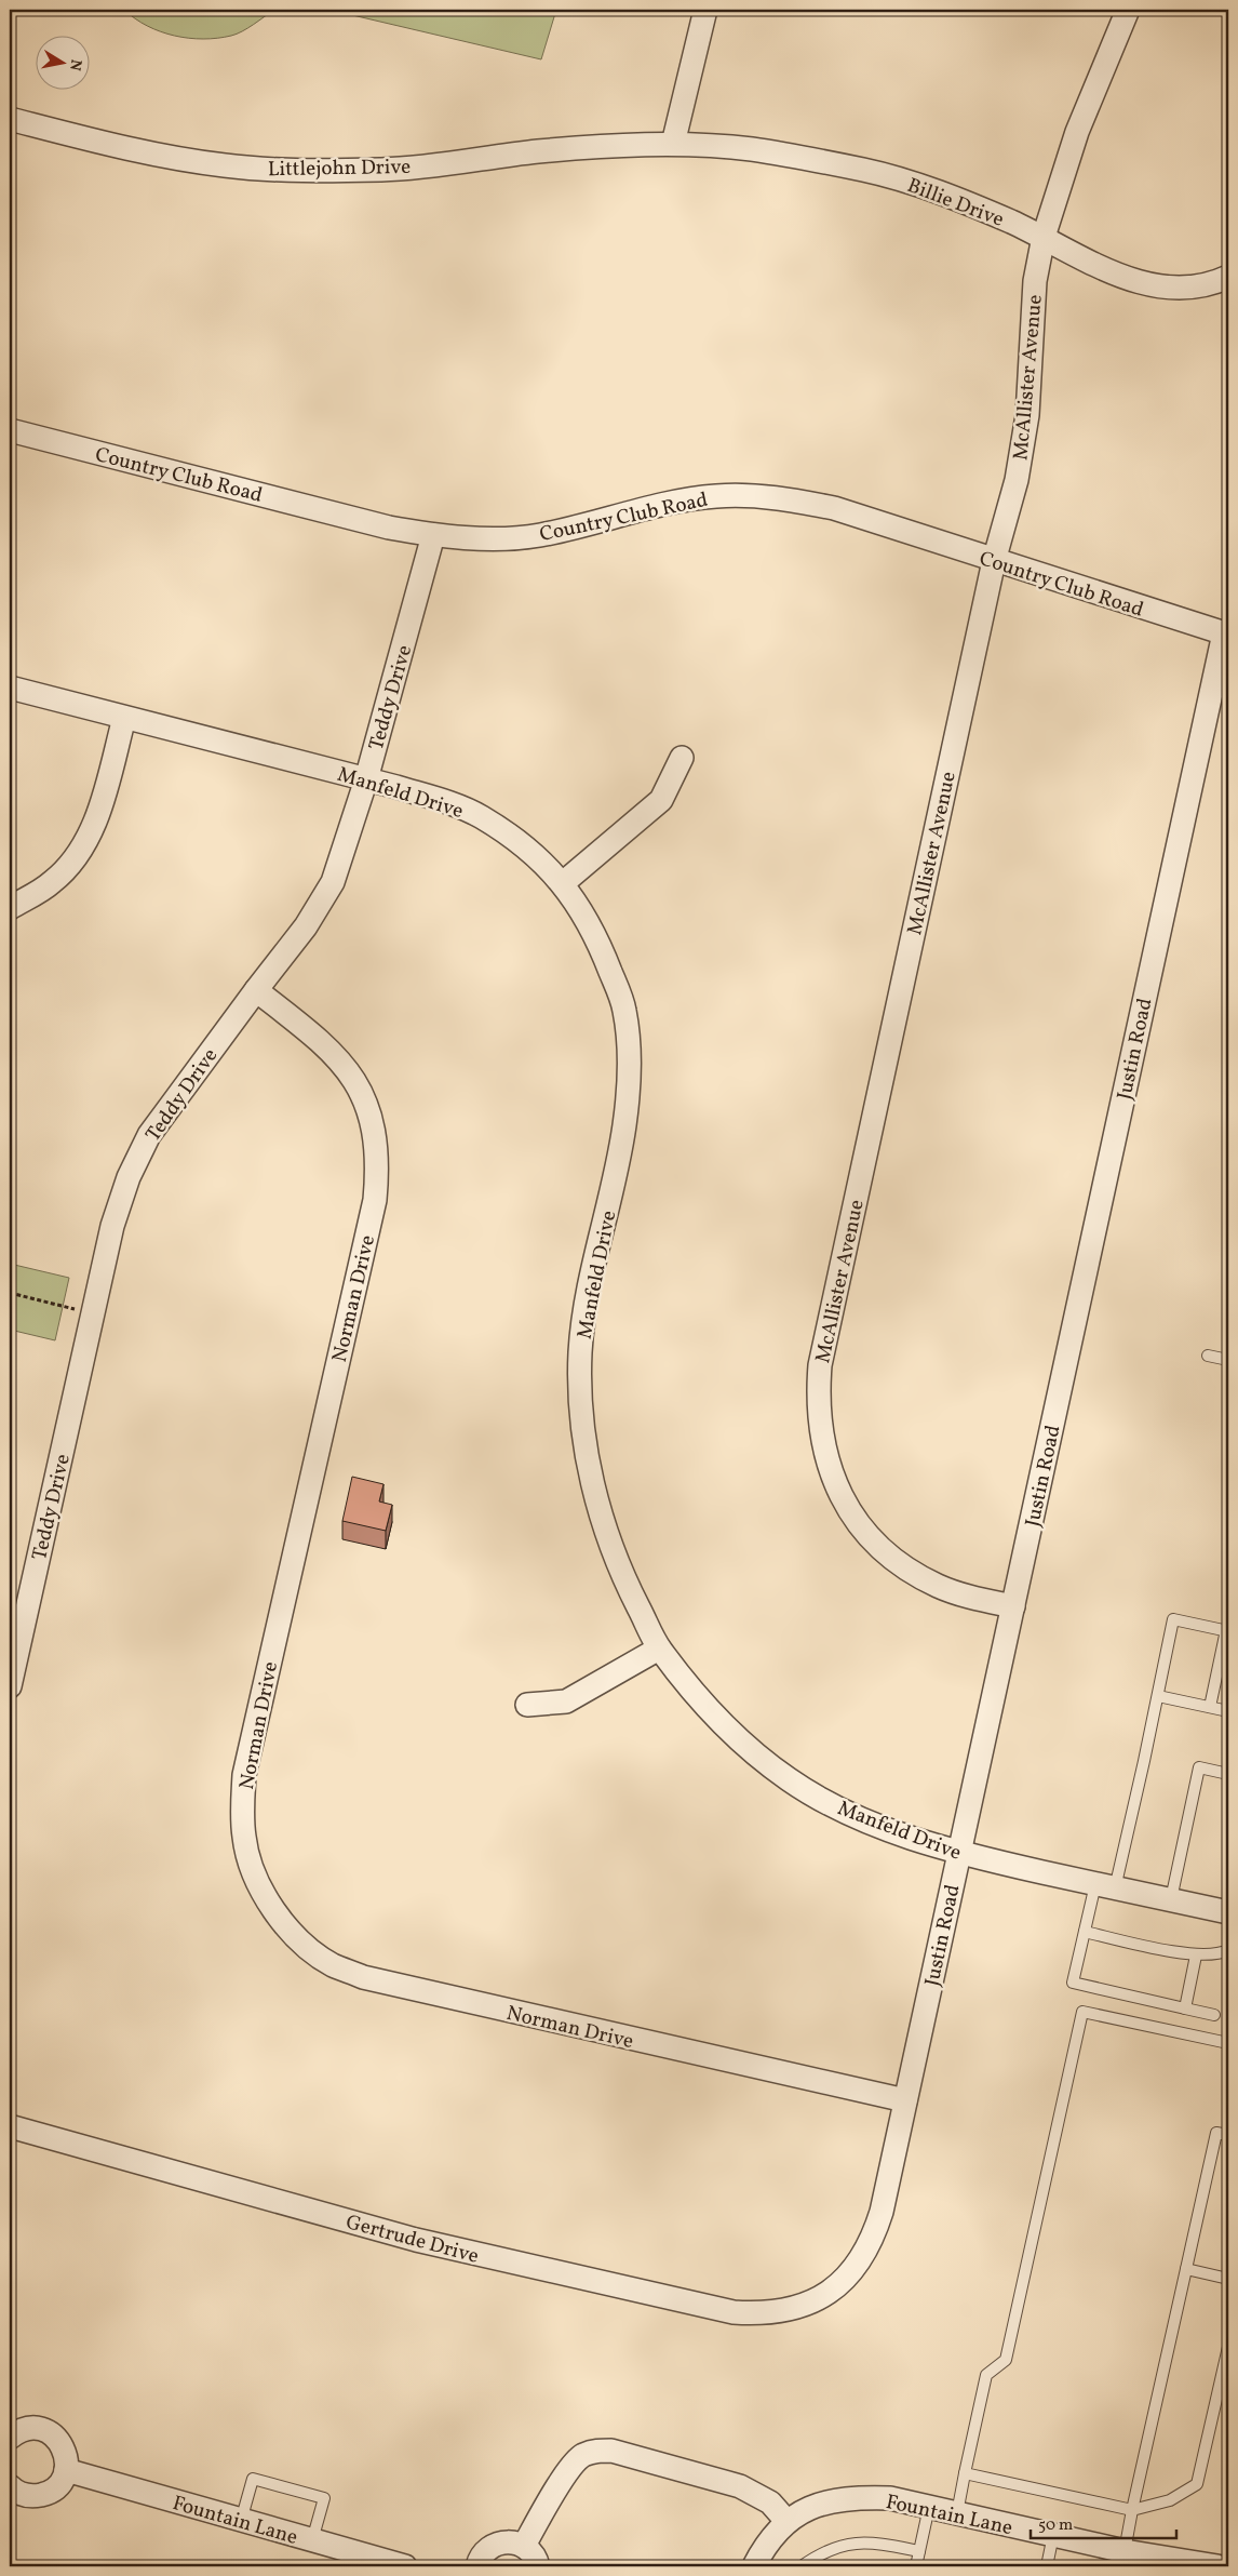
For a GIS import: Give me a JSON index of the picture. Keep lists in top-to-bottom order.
{
  "streets": {
    "street": [
      "Littlejohn Drive",
      "Billie Drive",
      "McAllister Avenue",
      "Country Club Road",
      "Teddy Drive",
      "Manfeld Drive",
      "Justin Road",
      "Norman Drive",
      "Gertrude Drive",
      "Fountain Lane"
    ]
  },
  "crossings": [
    ["Littlejohn Drive", "Billie Drive"],
    ["Billie Drive", "McAllister Avenue"],
    ["McAllister Avenue", "Country Club Road"],
    ["McAllister Avenue", "Justin Road"],
    ["Country Club Road", "Teddy Drive"],
    ["Country Club Road", "Justin Road"],
    ["Teddy Drive", "Manfeld Drive"],
    ["Teddy Drive", "Norman Drive"],
    ["Manfeld Drive", "Justin Road"],
    ["Justin Road", "Norman Drive"],
    ["Justin Road", "Gertrude Drive"]
  ],
  "scale_bar": "50 m",
  "north": "right"
}
